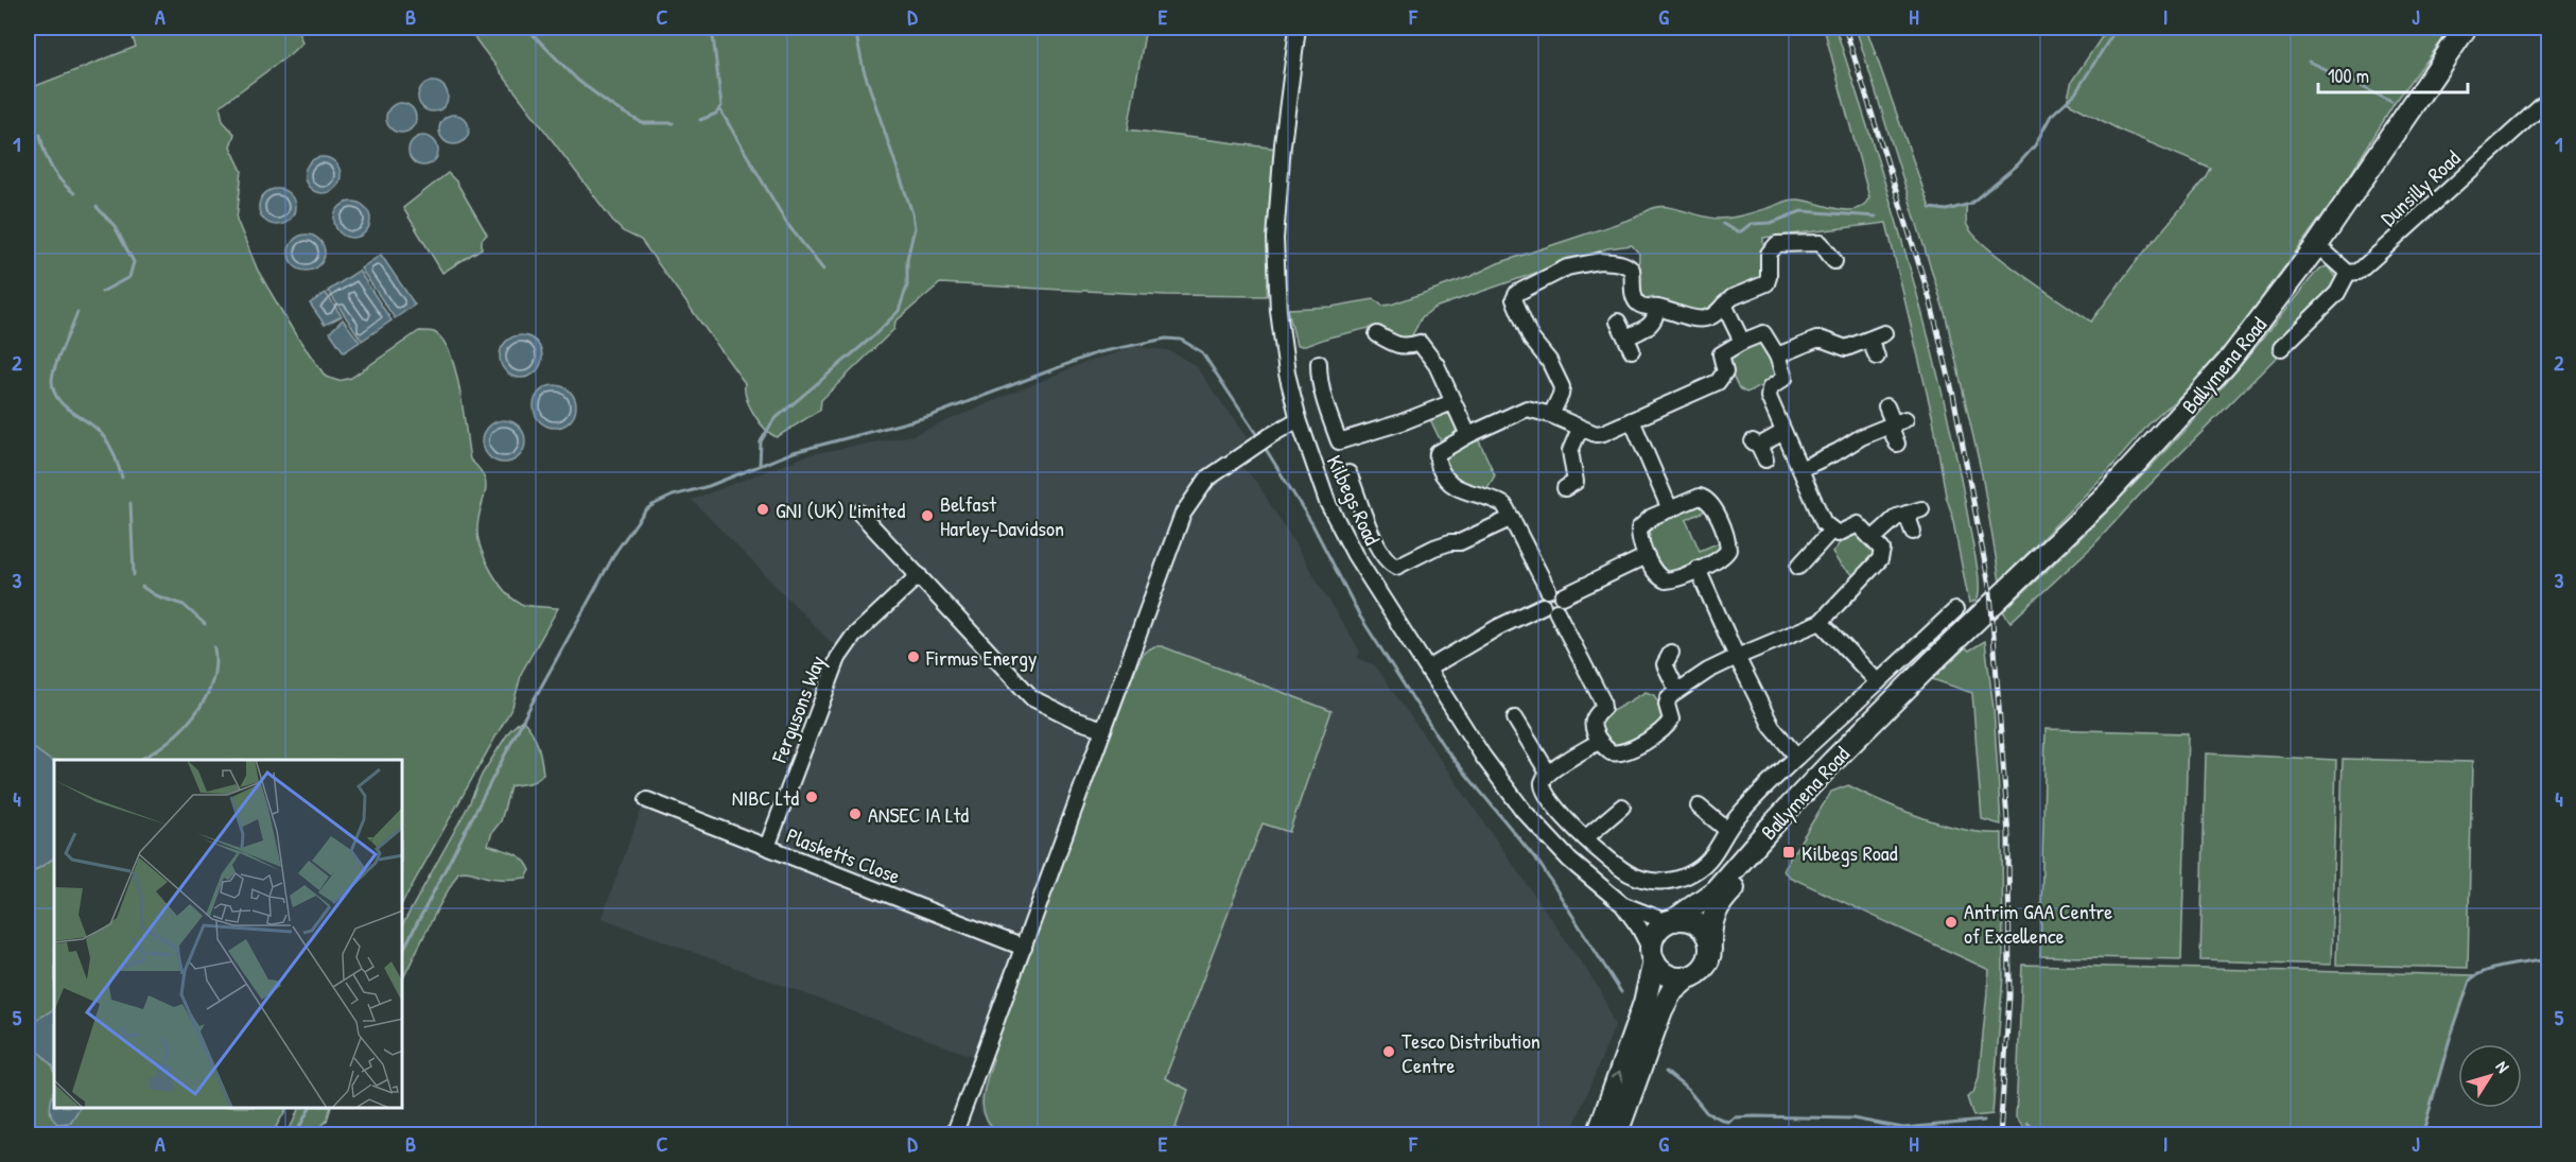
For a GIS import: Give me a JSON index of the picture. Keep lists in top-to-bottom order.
{
  "streets": {
    "highway": ["Ballymena Road"],
    "street": [
      "Dunsilly Road",
      "Kilbegs Road",
      "Fergusons Way",
      "Plasketts Close"
    ]
  },
  "crossings": [
    ["Ballymena Road", "Kilbegs Road"],
    ["Fergusons Way", "Plasketts Close"]
  ],
  "places": {
    "other": [
      "GNI (UK) Limited",
      "Belfast Harley-Davidson",
      "Firmus Energy",
      "NIBC Ltd",
      "ANSEC IA Ltd",
      "Antrim GAA Centre of Excellence",
      "Tesco Distribution Centre"
    ],
    "transit": ["Kilbegs Road"]
  },
  "scale_bar": "100 m",
  "north": "top right",
  "grid": {
    "columns": [
      "A",
      "B",
      "C",
      "D",
      "E",
      "F",
      "G",
      "H",
      "I",
      "J"
    ],
    "rows": [
      "1",
      "2",
      "3",
      "4",
      "5"
    ]
  }
}
